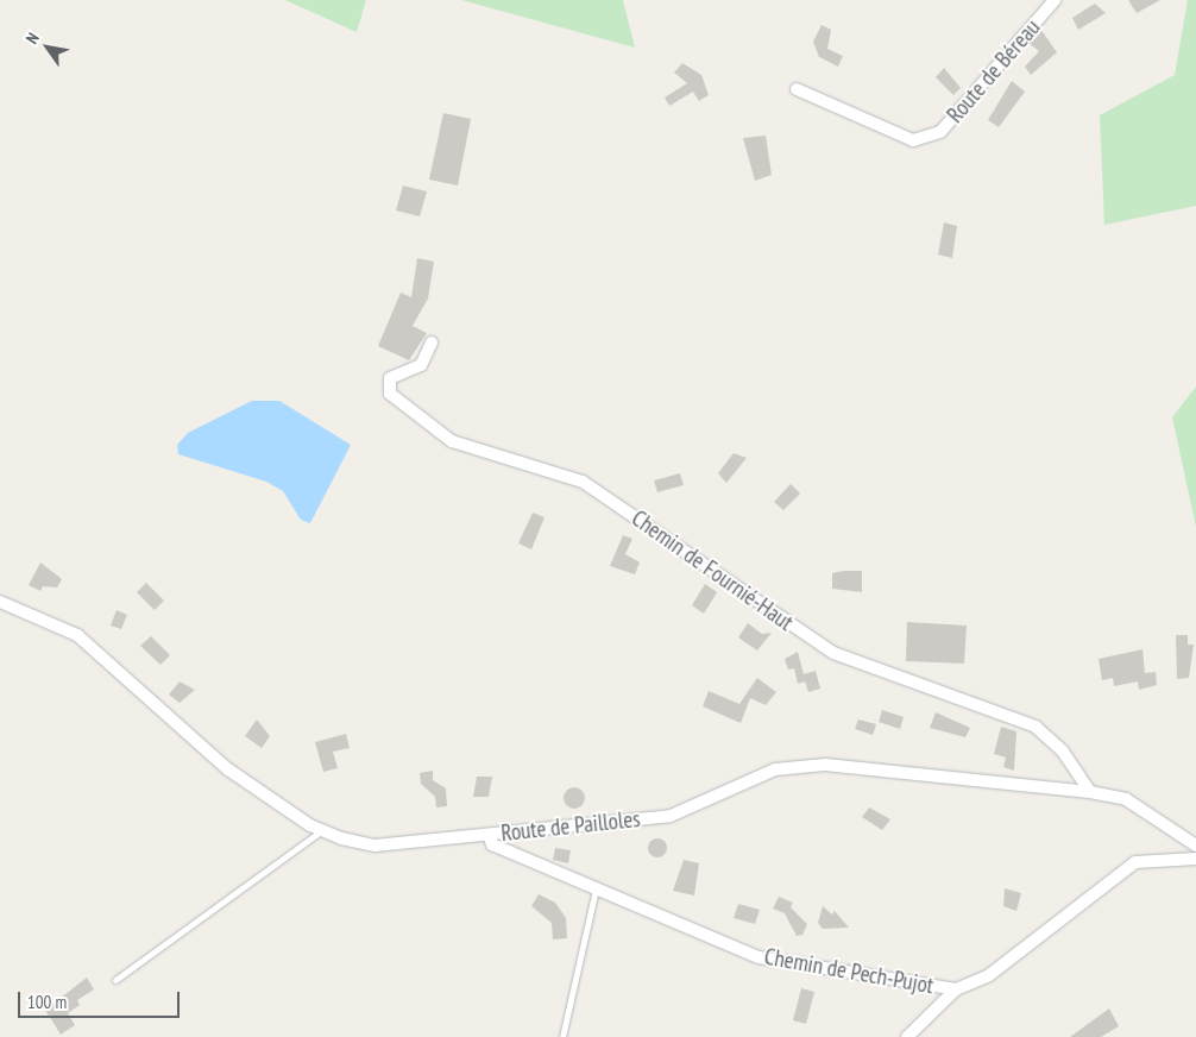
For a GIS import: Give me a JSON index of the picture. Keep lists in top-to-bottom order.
{
  "streets": {
    "street": [
      "Route de Béreau",
      "Chemin de Fournié-Haut",
      "Route de Pailloles",
      "Chemin de Pech-Pujot"
    ]
  },
  "crossings": [
    ["Chemin de Fournié-Haut", "Route de Pailloles"],
    ["Route de Pailloles", "Chemin de Pech-Pujot"]
  ],
  "scale_bar": "100 m",
  "north": "top left"
}
